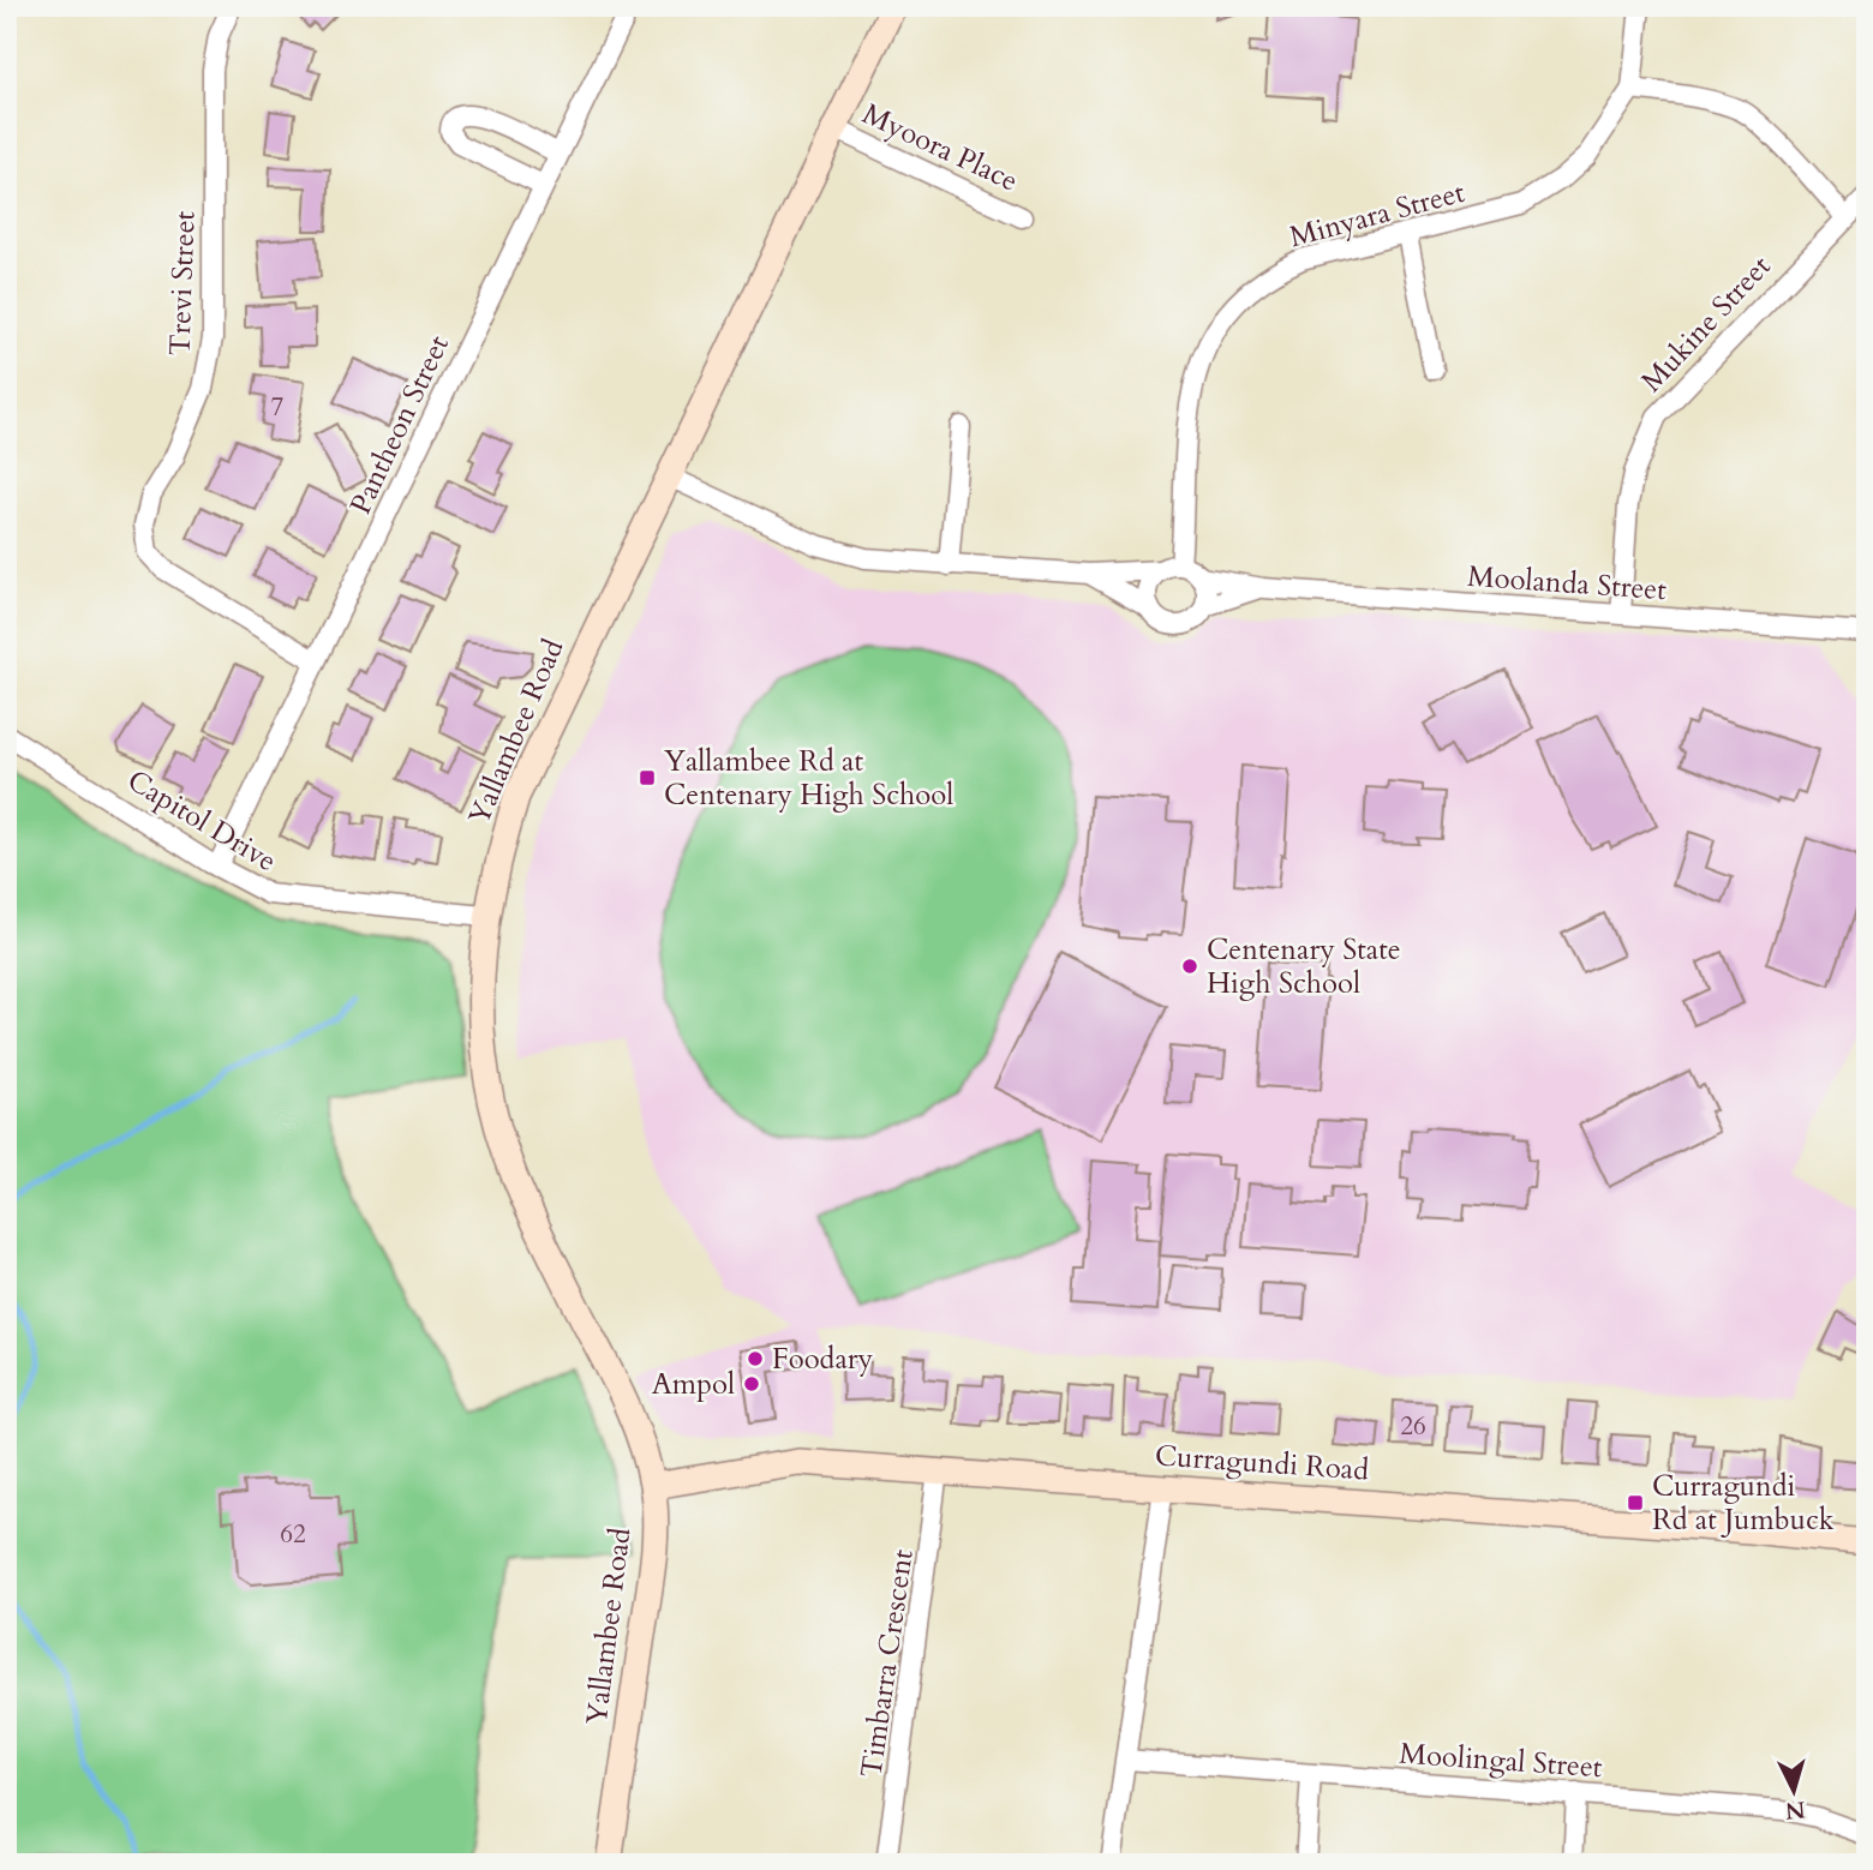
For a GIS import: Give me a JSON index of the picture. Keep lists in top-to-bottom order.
{
  "streets": {
    "main road": ["Yallambee Road", "Curragundi Road"],
    "street": [
      "Myoora Place",
      "Minyara Street",
      "Trevi Street",
      "Mukine Street",
      "Pantheon Street",
      "Moolanda Street",
      "Capitol Drive",
      "Timbarra Crescent",
      "Moolingal Street"
    ]
  },
  "crossings": [
    ["Myoora Place", "Yallambee Road"],
    ["Minyara Street", "Moolanda Street"],
    ["Trevi Street", "Pantheon Street"],
    ["Mukine Street", "Moolanda Street"],
    ["Pantheon Street", "Capitol Drive"],
    ["Yallambee Road", "Capitol Drive"],
    ["Yallambee Road", "Curragundi Road"],
    ["Curragundi Road", "Timbarra Crescent"]
  ],
  "places": {
    "transit": ["Yallambee Rd at Centenary High School", "Curragundi Rd at Jumbuck"],
    "other": ["Centenary State High School", "Foodary", "Ampol"]
  },
  "house_numbers": ["7", "26", "62"],
  "north": "bottom"
}
